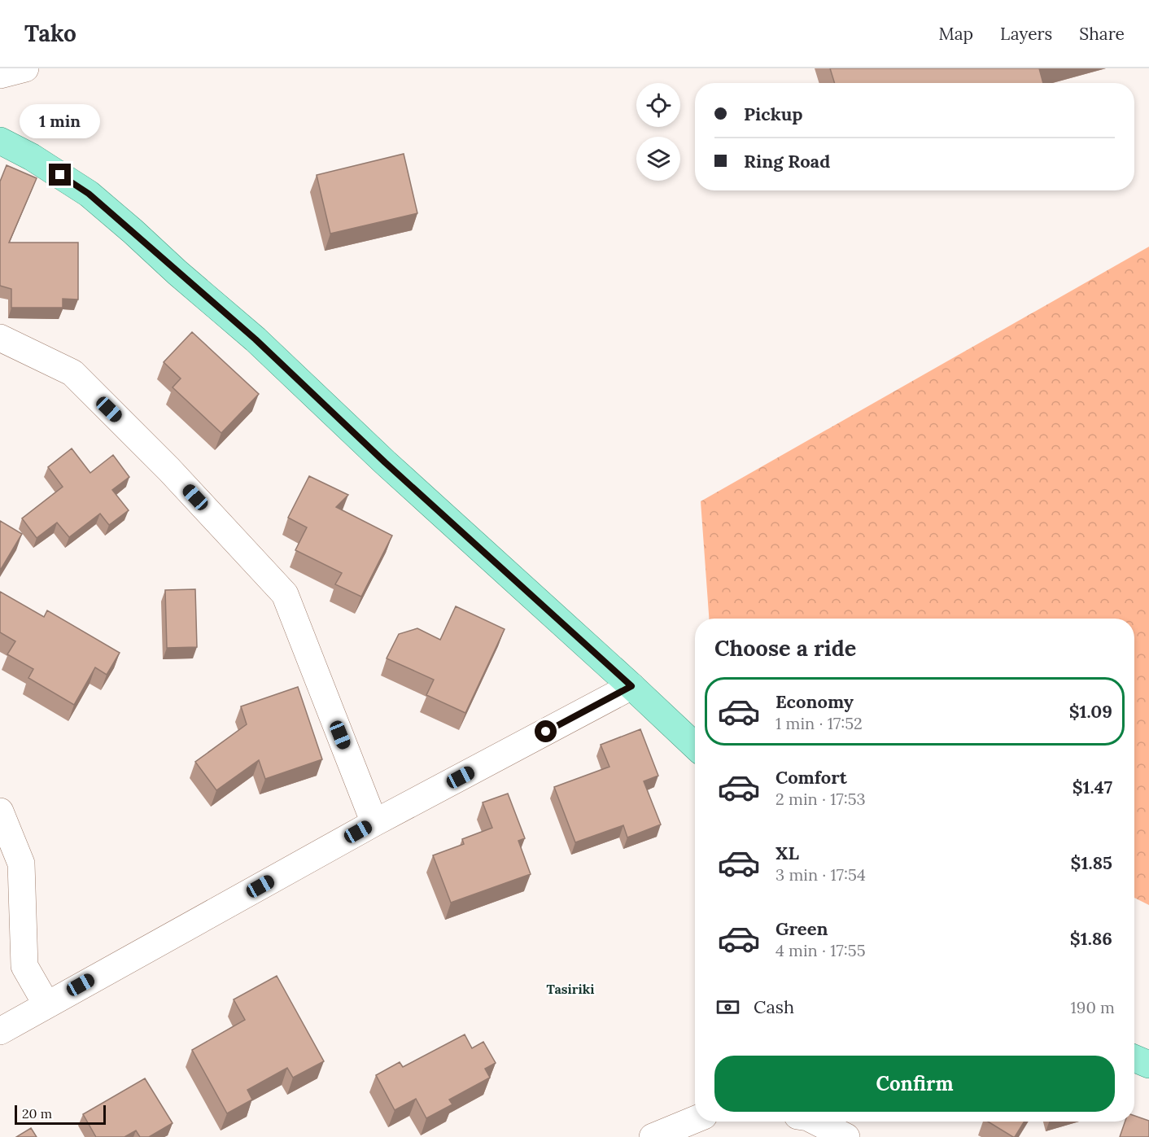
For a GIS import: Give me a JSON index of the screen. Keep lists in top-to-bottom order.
{
  "districts": ["Tasiriki"],
  "scale_bar": "20 m",
  "page": {
    "header": "Tako",
    "nav": ["Map", "Layers", "Share"],
    "banner": ["Pickup", "Ring Road"],
    "bubble": "1 min",
    "heading": "Choose a ride",
    "list": [
      {
        "name": "Economy",
        "note": "1 min · 17:52",
        "value": "$1.09"
      },
      {
        "name": "Comfort",
        "note": "2 min · 17:53",
        "value": "$1.47"
      },
      {
        "name": "XL",
        "note": "3 min · 17:54",
        "value": "$1.85"
      },
      {
        "name": "Green",
        "note": "4 min · 17:55",
        "value": "$1.86"
      }
    ],
    "pay": ["Cash", "190 m"],
    "buttons": "Confirm",
    "scale": "20 m"
  }
}
